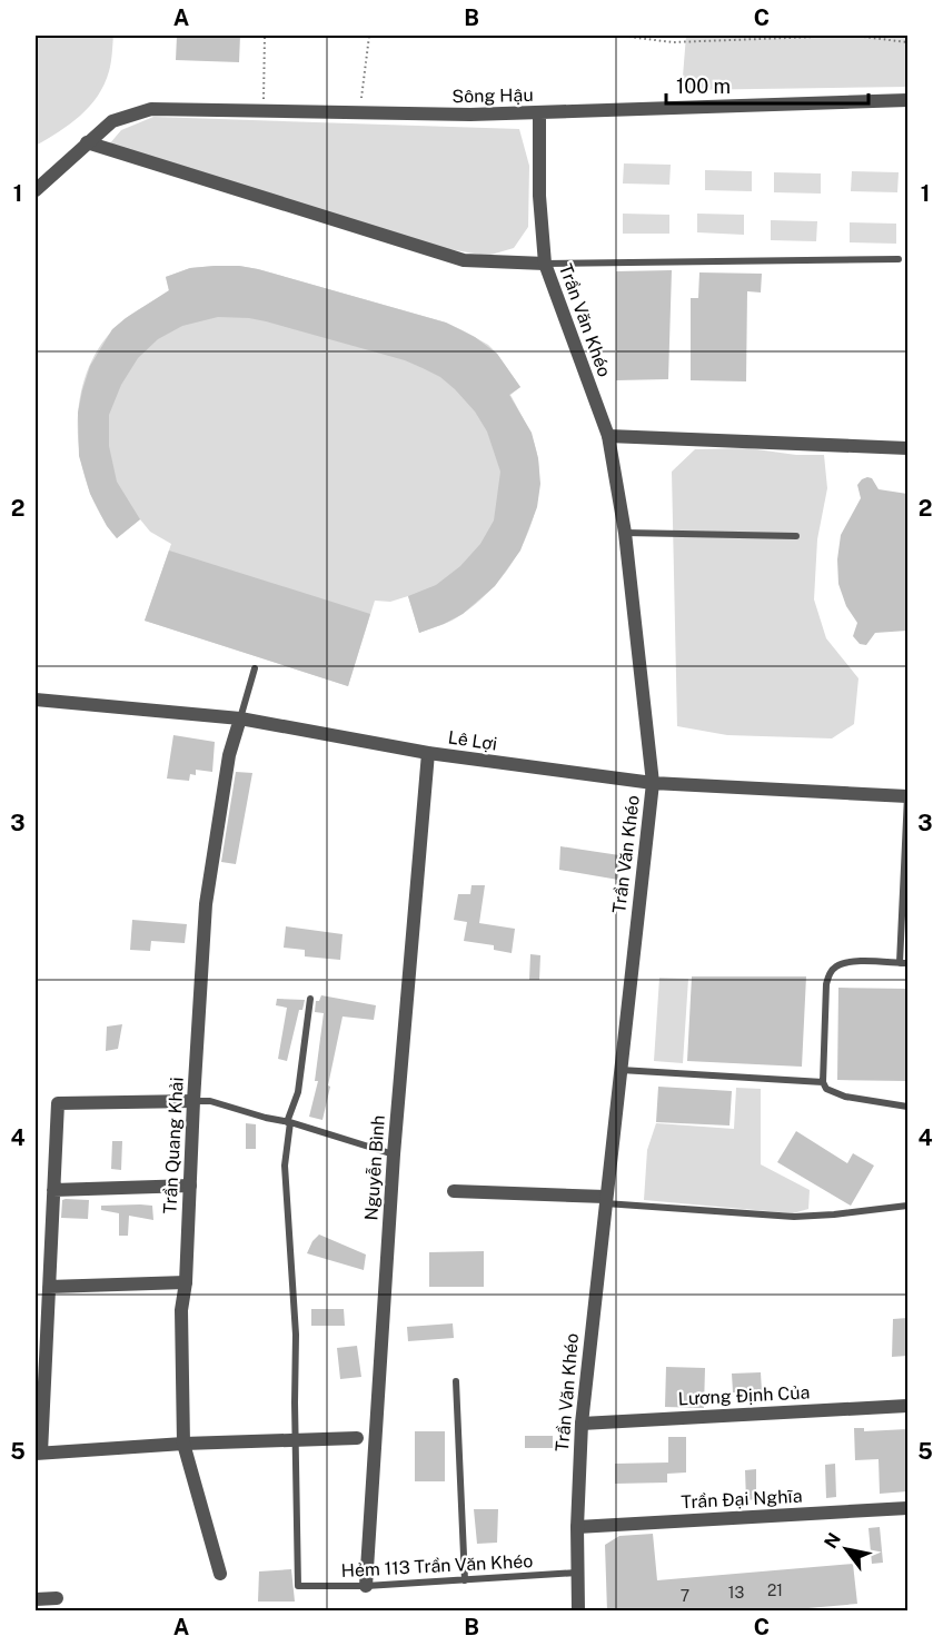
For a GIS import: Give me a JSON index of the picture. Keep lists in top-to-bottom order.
{
  "streets": {
    "street": [
      "Sông Hậu",
      "Trần Văn Khéo",
      "Lê Lợi",
      "Trần Quang Khải",
      "Nguyễn Bình",
      "Lương Định Của",
      "Trần Đại Nghĩa"
    ],
    "lane": ["Hẻm 113 Trần Văn Khéo"]
  },
  "crossings": [
    ["Sông Hậu", "Trần Văn Khéo"],
    ["Trần Văn Khéo", "Lê Lợi"],
    ["Trần Văn Khéo", "Lương Định Của"],
    ["Trần Văn Khéo", "Trần Đại Nghĩa"],
    ["Trần Văn Khéo", "Hẻm 113 Trần Văn Khéo"],
    ["Lê Lợi", "Trần Quang Khải"],
    ["Lê Lợi", "Nguyễn Bình"],
    ["Nguyễn Bình", "Hẻm 113 Trần Văn Khéo"]
  ],
  "house_numbers": ["21", "13", "7"],
  "scale_bar": "100 m",
  "north": "top left",
  "grid": {
    "columns": ["A", "B", "C"],
    "rows": [
      "1",
      "2",
      "3",
      "4",
      "5"
    ]
  }
}
